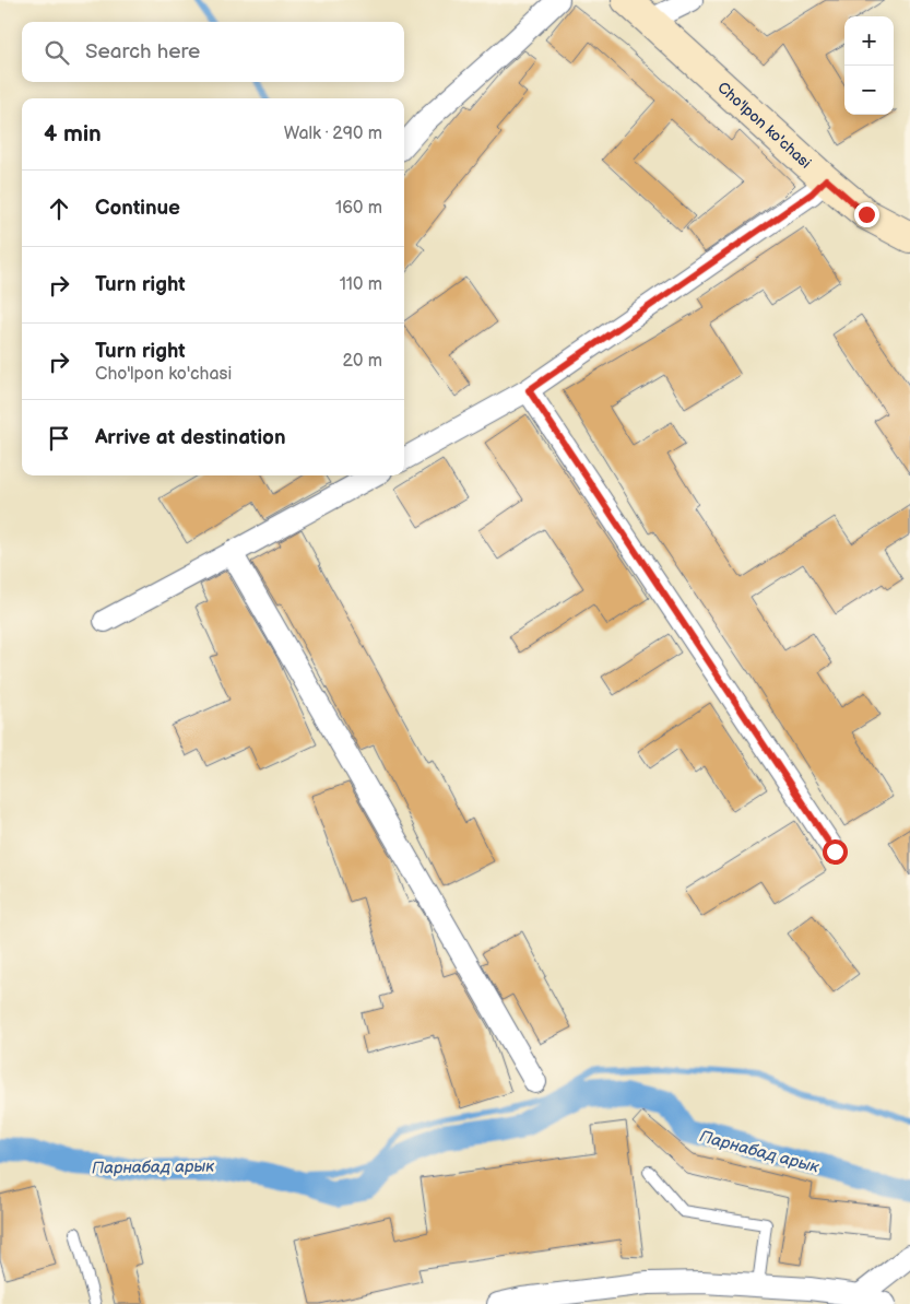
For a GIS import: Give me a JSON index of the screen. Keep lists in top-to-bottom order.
{
  "streets": {
    "main road": ["Cho'lpon ko'chasi"]
  },
  "water": ["Парнабад арык"],
  "page": {
    "map_buttons": ["+", "−"],
    "search": "Search here",
    "heading": ["4 min", "Walk · 290 m"],
    "list": [
      ["Continue", "160 m"],
      ["Turn right", "110 m"],
      ["Turn right", "Cho'lpon ko'chasi", "20 m"],
      "Arrive at destination"
    ]
  }
}
